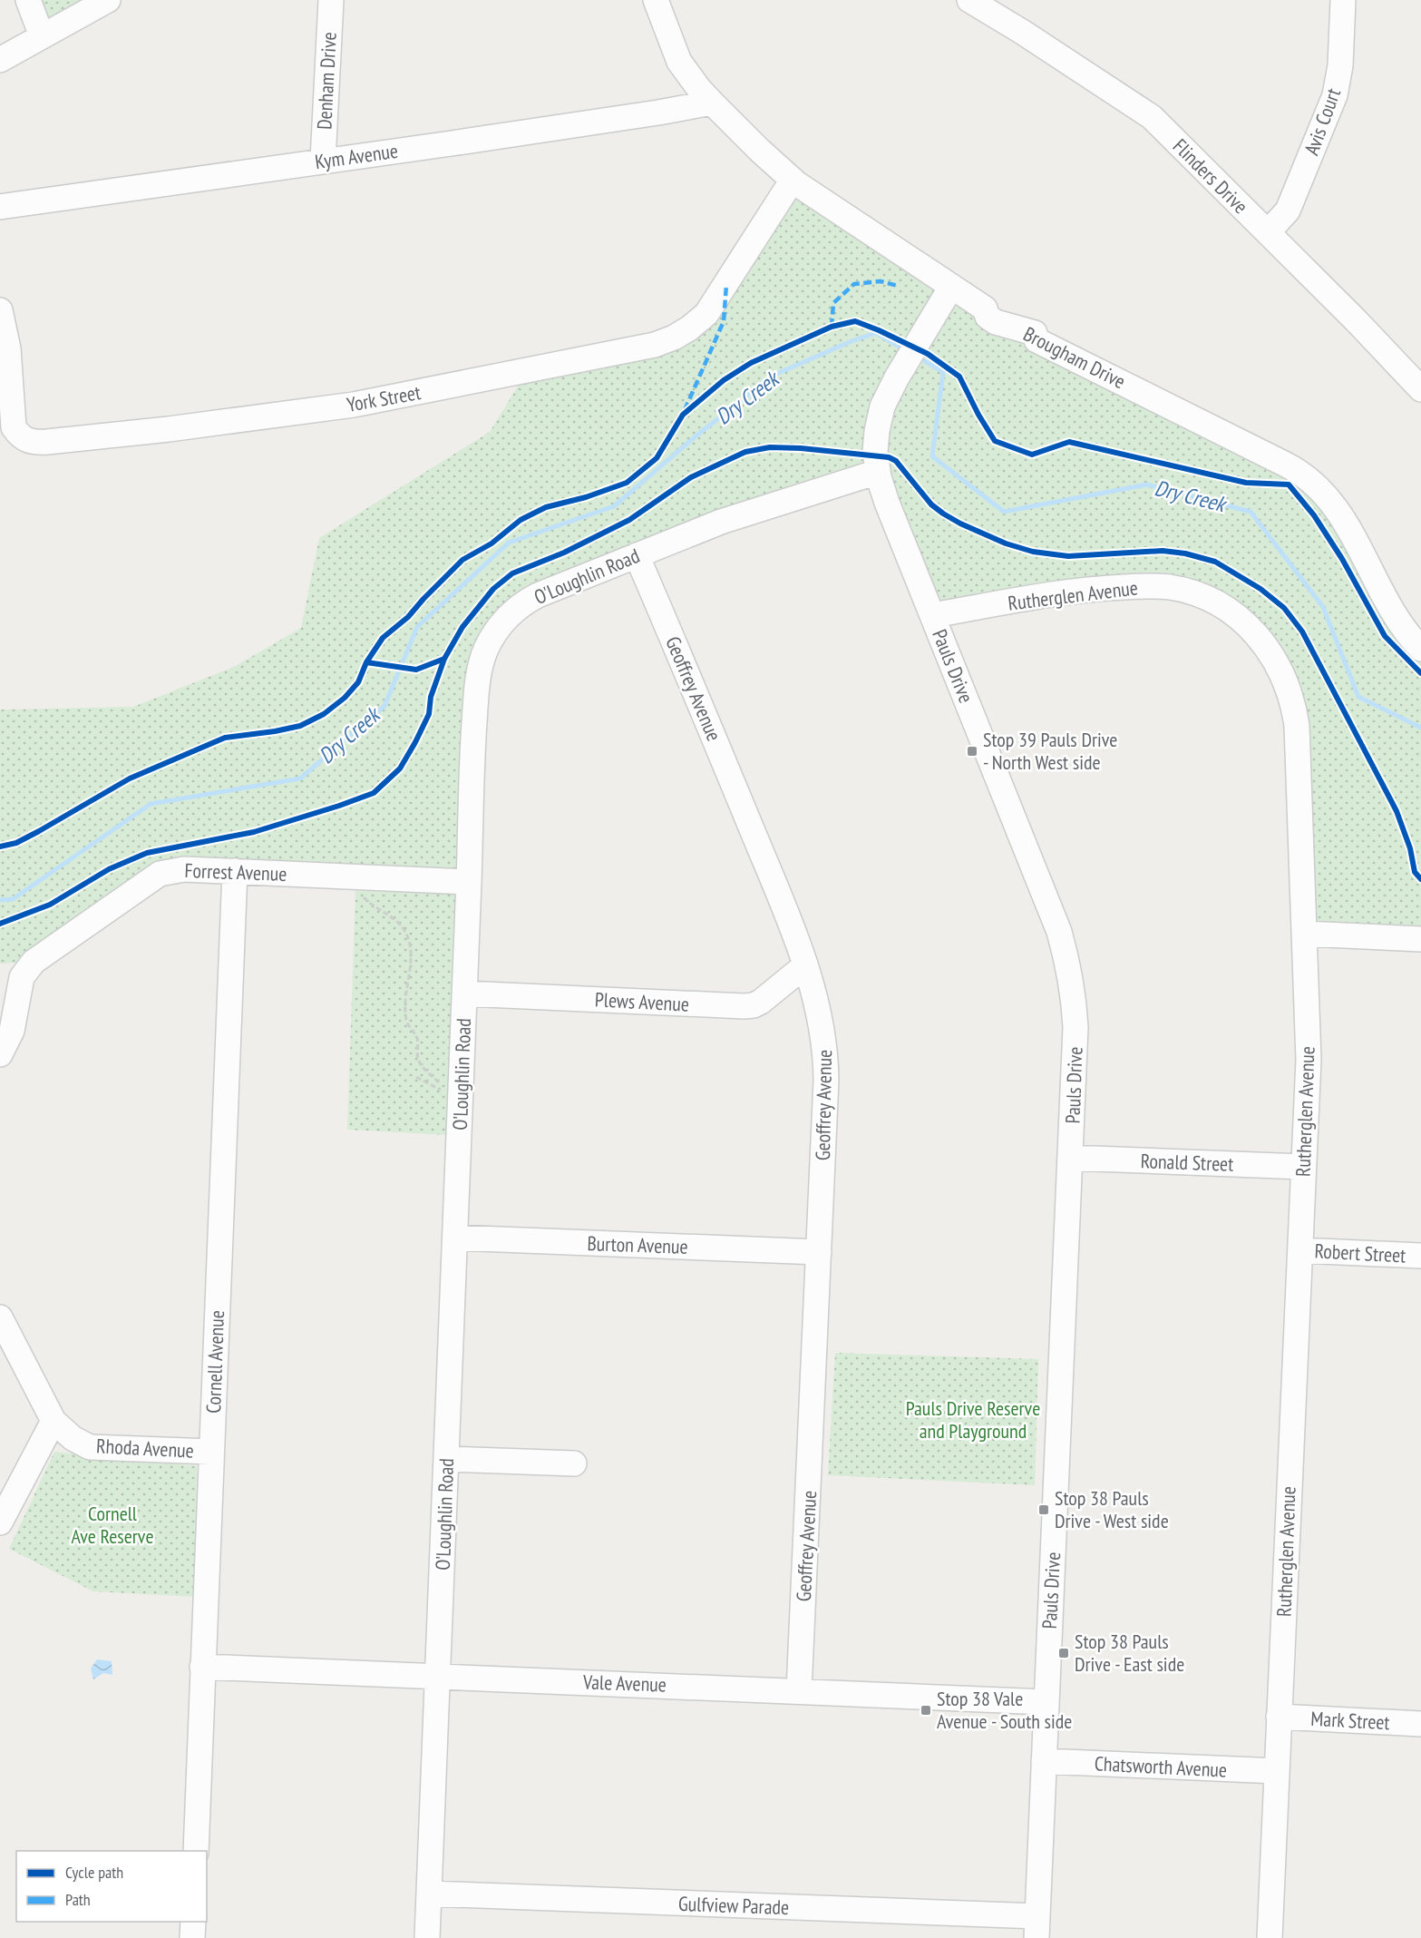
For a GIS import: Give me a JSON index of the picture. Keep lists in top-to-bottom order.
{
  "streets": {
    "street": [
      "Denham Drive",
      "Avis Court",
      "Kym Avenue",
      "Flinders Drive",
      "Brougham Drive",
      "York Street",
      "O'Loughlin Road",
      "Rutherglen Avenue",
      "Pauls Drive",
      "Geoffrey Avenue",
      "Forrest Avenue",
      "Plews Avenue",
      "Ronald Street",
      "Burton Avenue",
      "Robert Street",
      "Cornell Avenue",
      "Rhoda Avenue",
      "Vale Avenue",
      "Mark Street",
      "Chatsworth Avenue",
      "Gulfview Parade"
    ]
  },
  "crossings": [
    ["Denham Drive", "Kym Avenue"],
    ["Avis Court", "Flinders Drive"],
    ["Kym Avenue", "Brougham Drive"],
    ["Brougham Drive", "York Street"],
    ["Brougham Drive", "Pauls Drive"],
    ["O'Loughlin Road", "Pauls Drive"],
    ["O'Loughlin Road", "Geoffrey Avenue"],
    ["O'Loughlin Road", "Forrest Avenue"],
    ["O'Loughlin Road", "Plews Avenue"],
    ["O'Loughlin Road", "Burton Avenue"],
    ["O'Loughlin Road", "Vale Avenue"],
    ["O'Loughlin Road", "Gulfview Parade"],
    ["Rutherglen Avenue", "Pauls Drive"],
    ["Rutherglen Avenue", "Ronald Street"],
    ["Rutherglen Avenue", "Robert Street"],
    ["Rutherglen Avenue", "Mark Street"],
    ["Rutherglen Avenue", "Chatsworth Avenue"],
    ["Pauls Drive", "Ronald Street"],
    ["Pauls Drive", "Vale Avenue"],
    ["Pauls Drive", "Chatsworth Avenue"],
    ["Pauls Drive", "Gulfview Parade"],
    ["Geoffrey Avenue", "Plews Avenue"],
    ["Geoffrey Avenue", "Burton Avenue"],
    ["Geoffrey Avenue", "Vale Avenue"],
    ["Forrest Avenue", "Cornell Avenue"],
    ["Cornell Avenue", "Rhoda Avenue"],
    ["Cornell Avenue", "Vale Avenue"]
  ],
  "water": ["Dry Creek"],
  "parks": ["Pauls Drive Reserve and Playground", "Cornell Ave Reserve"],
  "places": {
    "transit": [
      "Stop 39 Pauls Drive - North West side",
      "Stop 38 Pauls Drive - West side",
      "Stop 38 Pauls Drive - East side",
      "Stop 38 Vale Avenue - South side"
    ]
  },
  "legend": ["Cycle path", "Path"]
}
